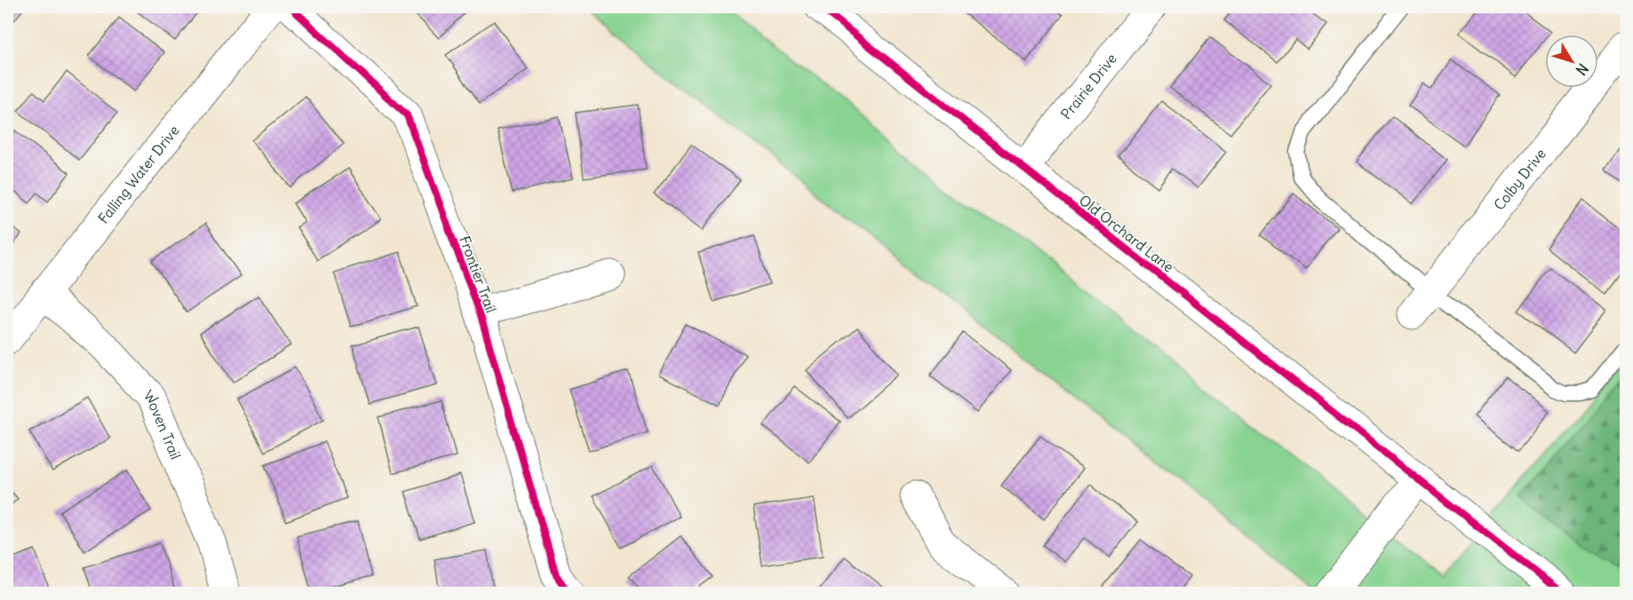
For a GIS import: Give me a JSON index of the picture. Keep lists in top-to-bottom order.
{
  "streets": {
    "street": [
      "Prairie Drive",
      "Falling Water Drive",
      "Colby Drive",
      "Old Orchard Lane",
      "Frontier Trail",
      "Woven Trail"
    ]
  },
  "crossings": [
    ["Prairie Drive", "Old Orchard Lane"],
    ["Falling Water Drive", "Woven Trail"]
  ],
  "north": "bottom right"
}
